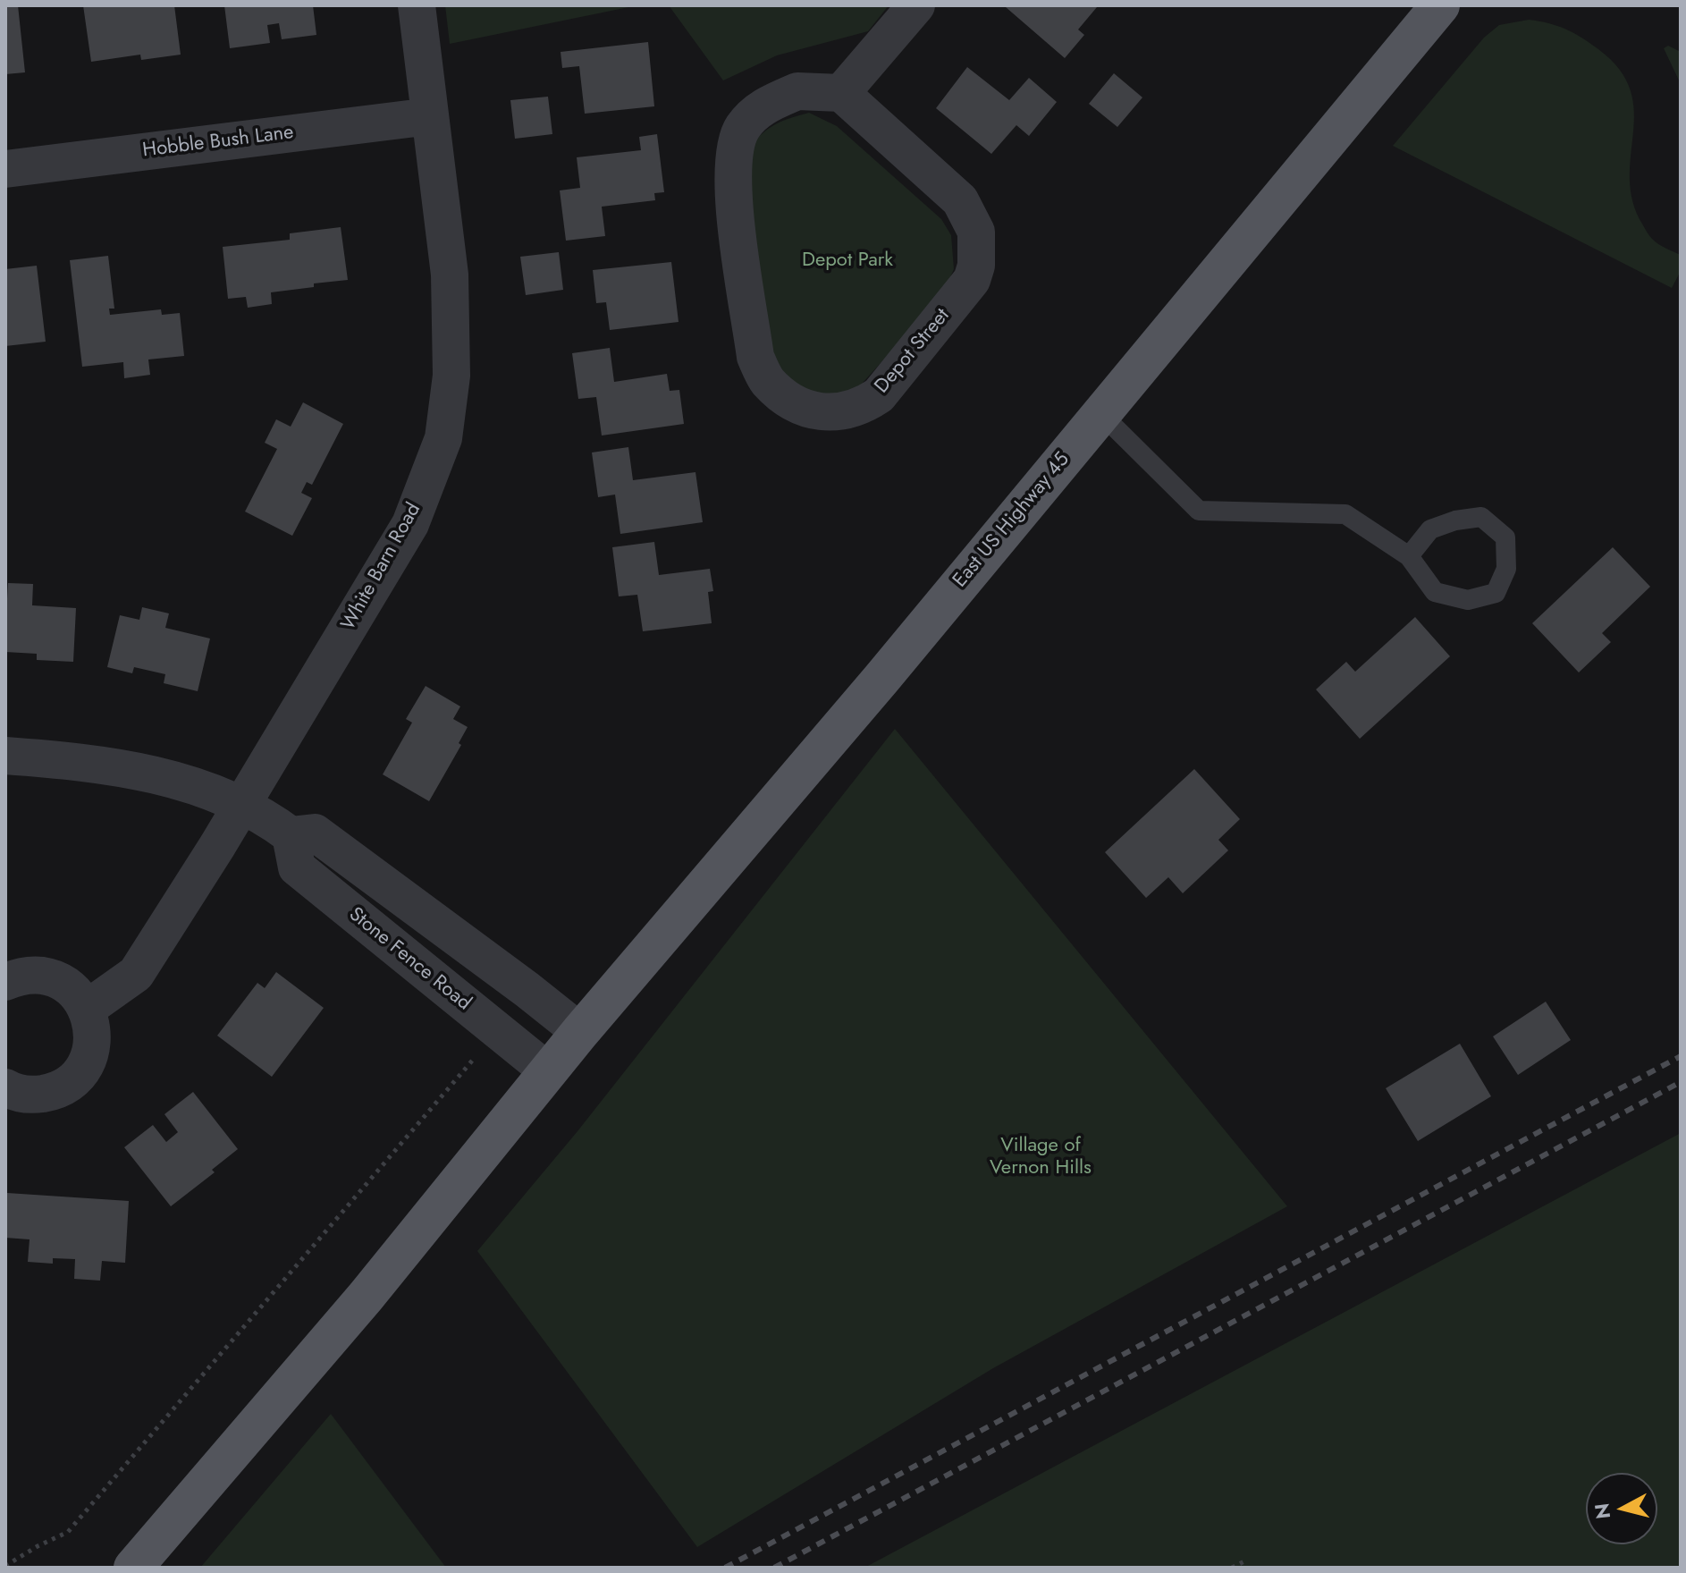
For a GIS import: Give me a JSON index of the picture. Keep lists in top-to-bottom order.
{
  "streets": {
    "main road": ["East US Highway 45"],
    "street": [
      "Hobble Bush Lane",
      "Depot Street",
      "White Barn Road",
      "Stone Fence Road"
    ]
  },
  "crossings": [
    ["Hobble Bush Lane", "White Barn Road"],
    ["East US Highway 45", "Stone Fence Road"]
  ],
  "parks": ["Depot Park", "Village of Vernon Hills"],
  "north": "left"
}
